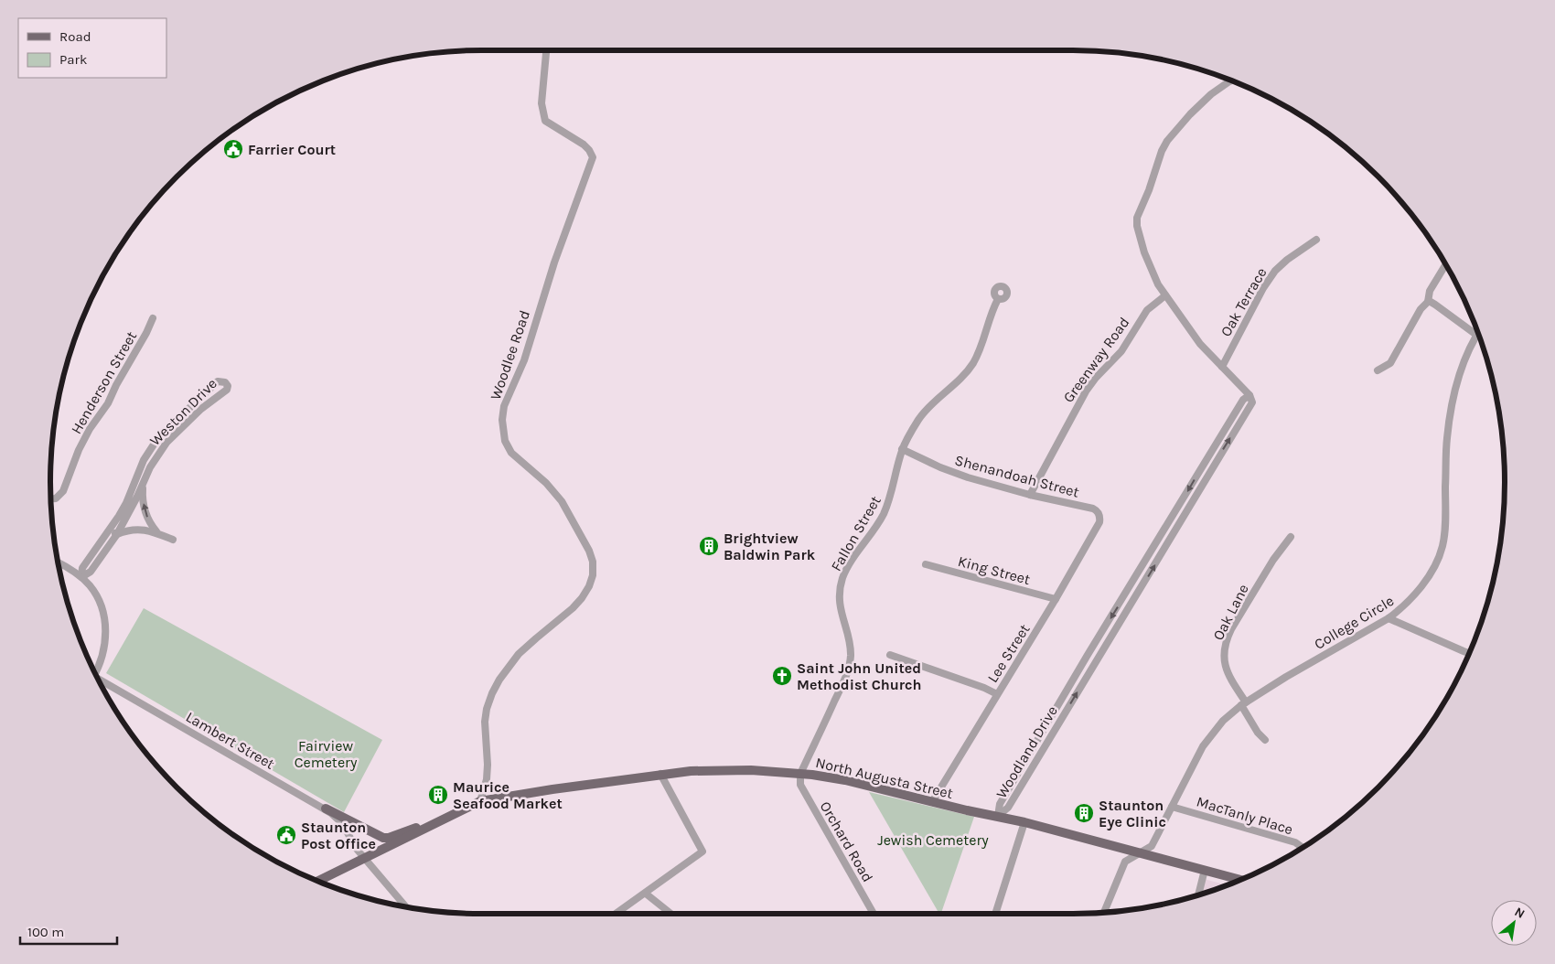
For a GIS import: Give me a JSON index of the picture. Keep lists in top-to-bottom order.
{
  "streets": {
    "main road": ["North Augusta Street"],
    "street": [
      "Oak Terrace",
      "Woodlee Road",
      "Greenway Road",
      "Henderson Street",
      "Weston Drive",
      "Shenandoah Street",
      "Fallon Street",
      "King Street",
      "Oak Lane",
      "College Circle",
      "Lee Street",
      "Lambert Street",
      "Woodland Drive",
      "MacTanly Place",
      "Orchard Road"
    ]
  },
  "crossings": [
    ["Oak Terrace", "Woodland Drive"],
    ["Woodlee Road", "North Augusta Street"],
    ["Greenway Road", "Shenandoah Street"],
    ["Greenway Road", "Woodland Drive"],
    ["Shenandoah Street", "Fallon Street"],
    ["Shenandoah Street", "Lee Street"],
    ["Fallon Street", "North Augusta Street"],
    ["Fallon Street", "Orchard Road"],
    ["King Street", "Lee Street"],
    ["Oak Lane", "College Circle"],
    ["College Circle", "North Augusta Street"],
    ["College Circle", "MacTanly Place"],
    ["Lee Street", "North Augusta Street"],
    ["Lambert Street", "North Augusta Street"],
    ["Woodland Drive", "North Augusta Street"],
    ["North Augusta Street", "Orchard Road"]
  ],
  "parks": ["Fairview Cemetery", "Jewish Cemetery"],
  "places": {
    "public building": ["Farrier Court", "Staunton Post Office"],
    "building": ["Brightview Baldwin Park", "Maurice Seafood Market", "Staunton Eye Clinic"],
    "church": ["Saint John United Methodist Church"]
  },
  "legend": ["Road", "Park"],
  "scale_bar": "100 m",
  "north": "top right"
}
